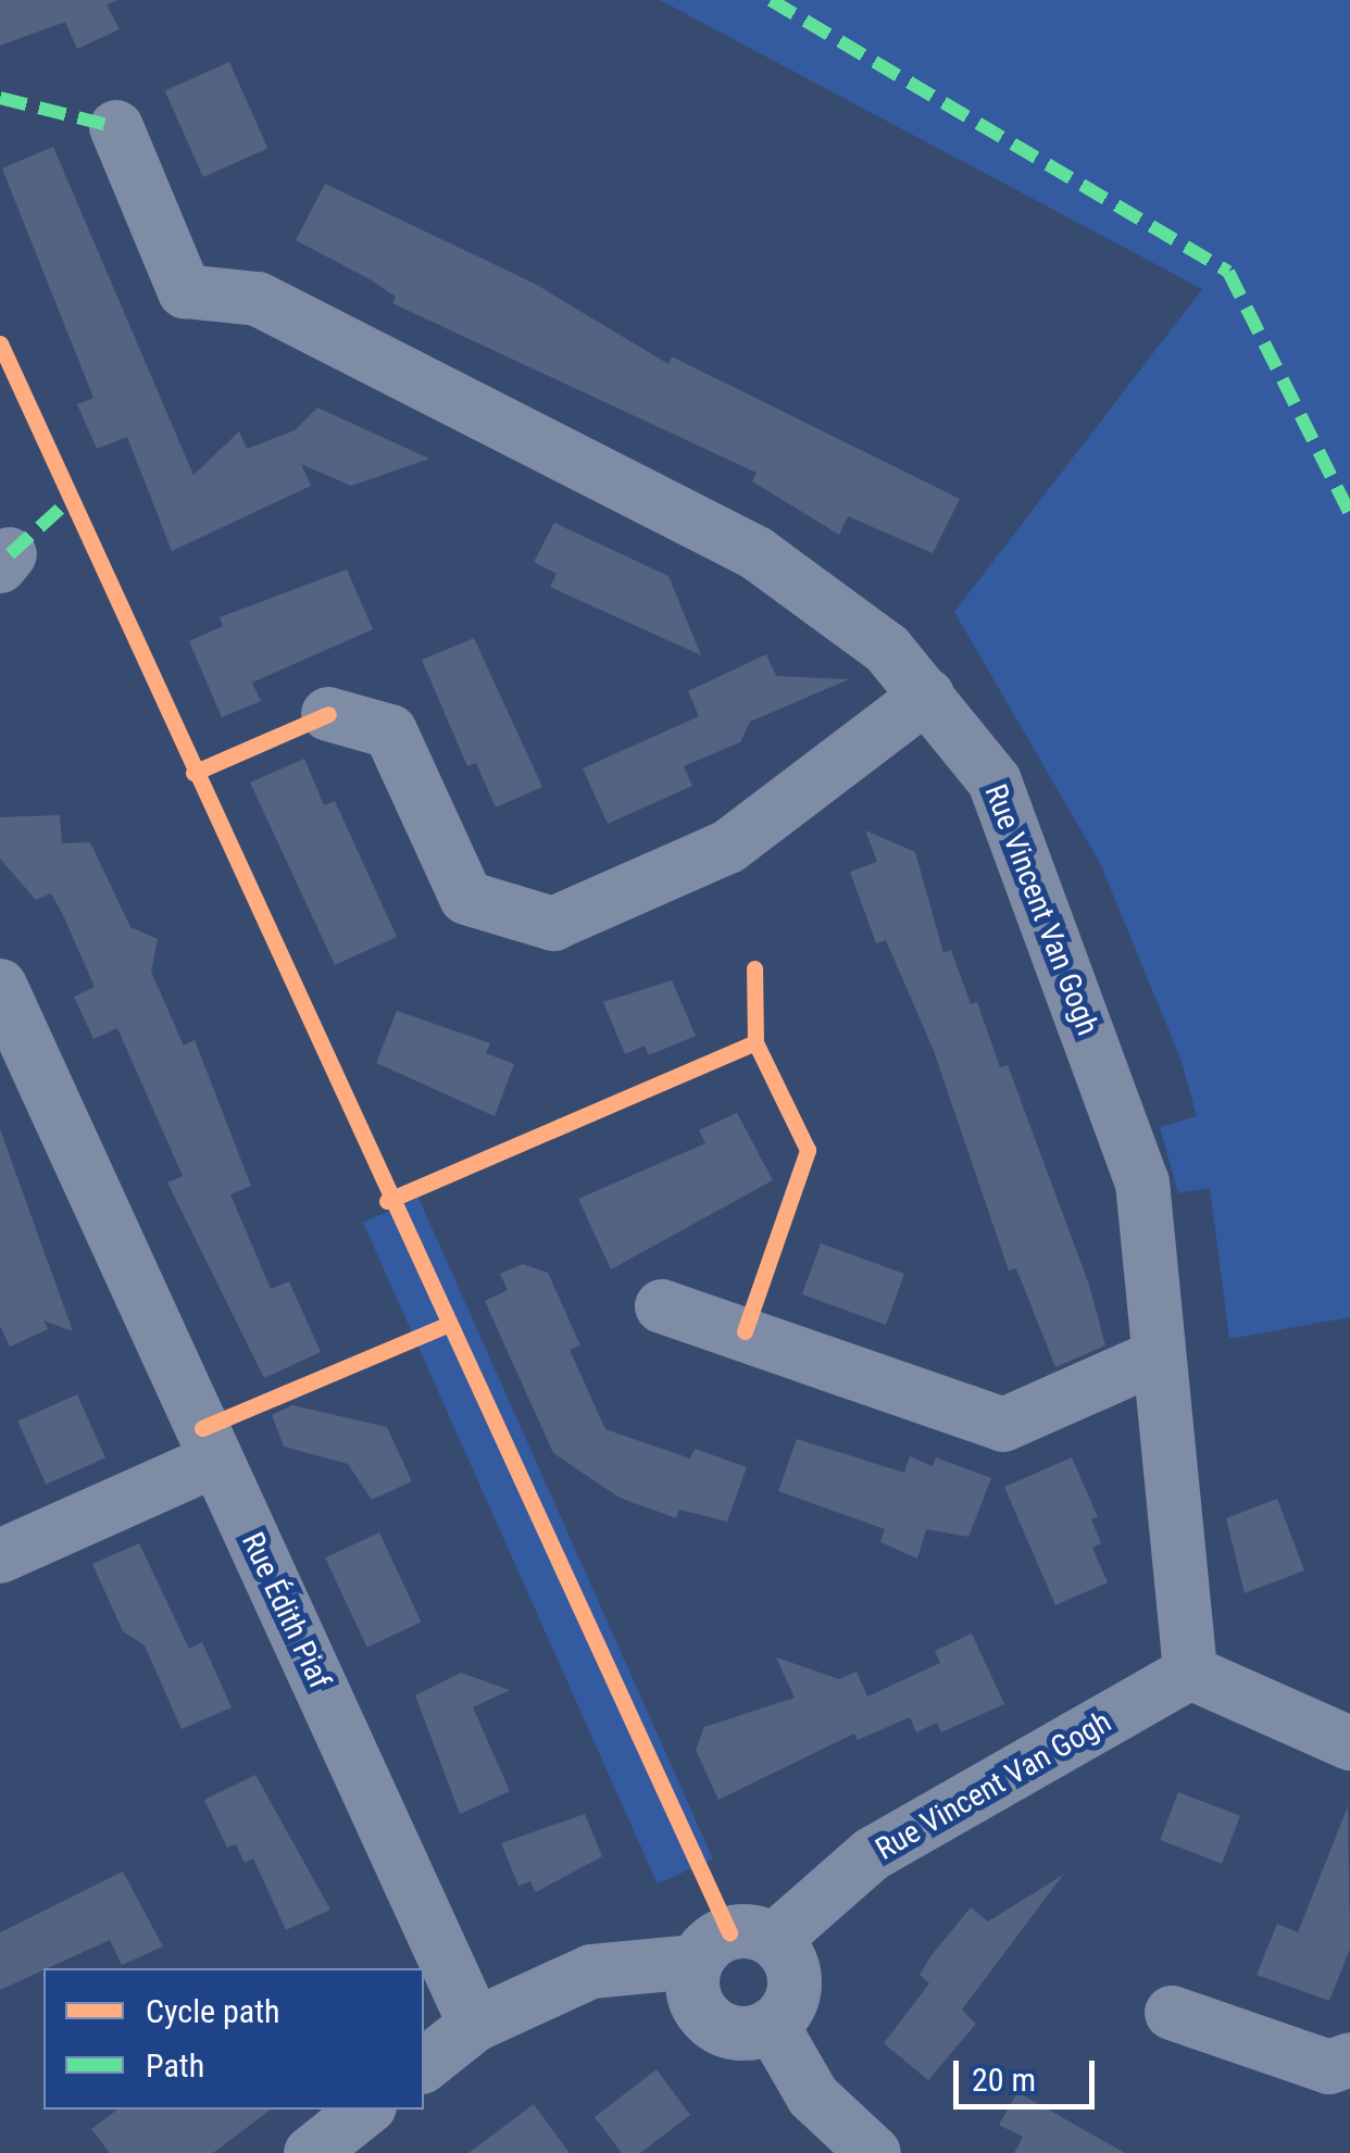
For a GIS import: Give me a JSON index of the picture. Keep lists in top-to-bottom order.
{
  "streets": {
    "street": ["Rue Vincent Van Gogh", "Rue Édith Piaf"]
  },
  "legend": ["Cycle path", "Path"],
  "scale_bar": "20 m"
}
